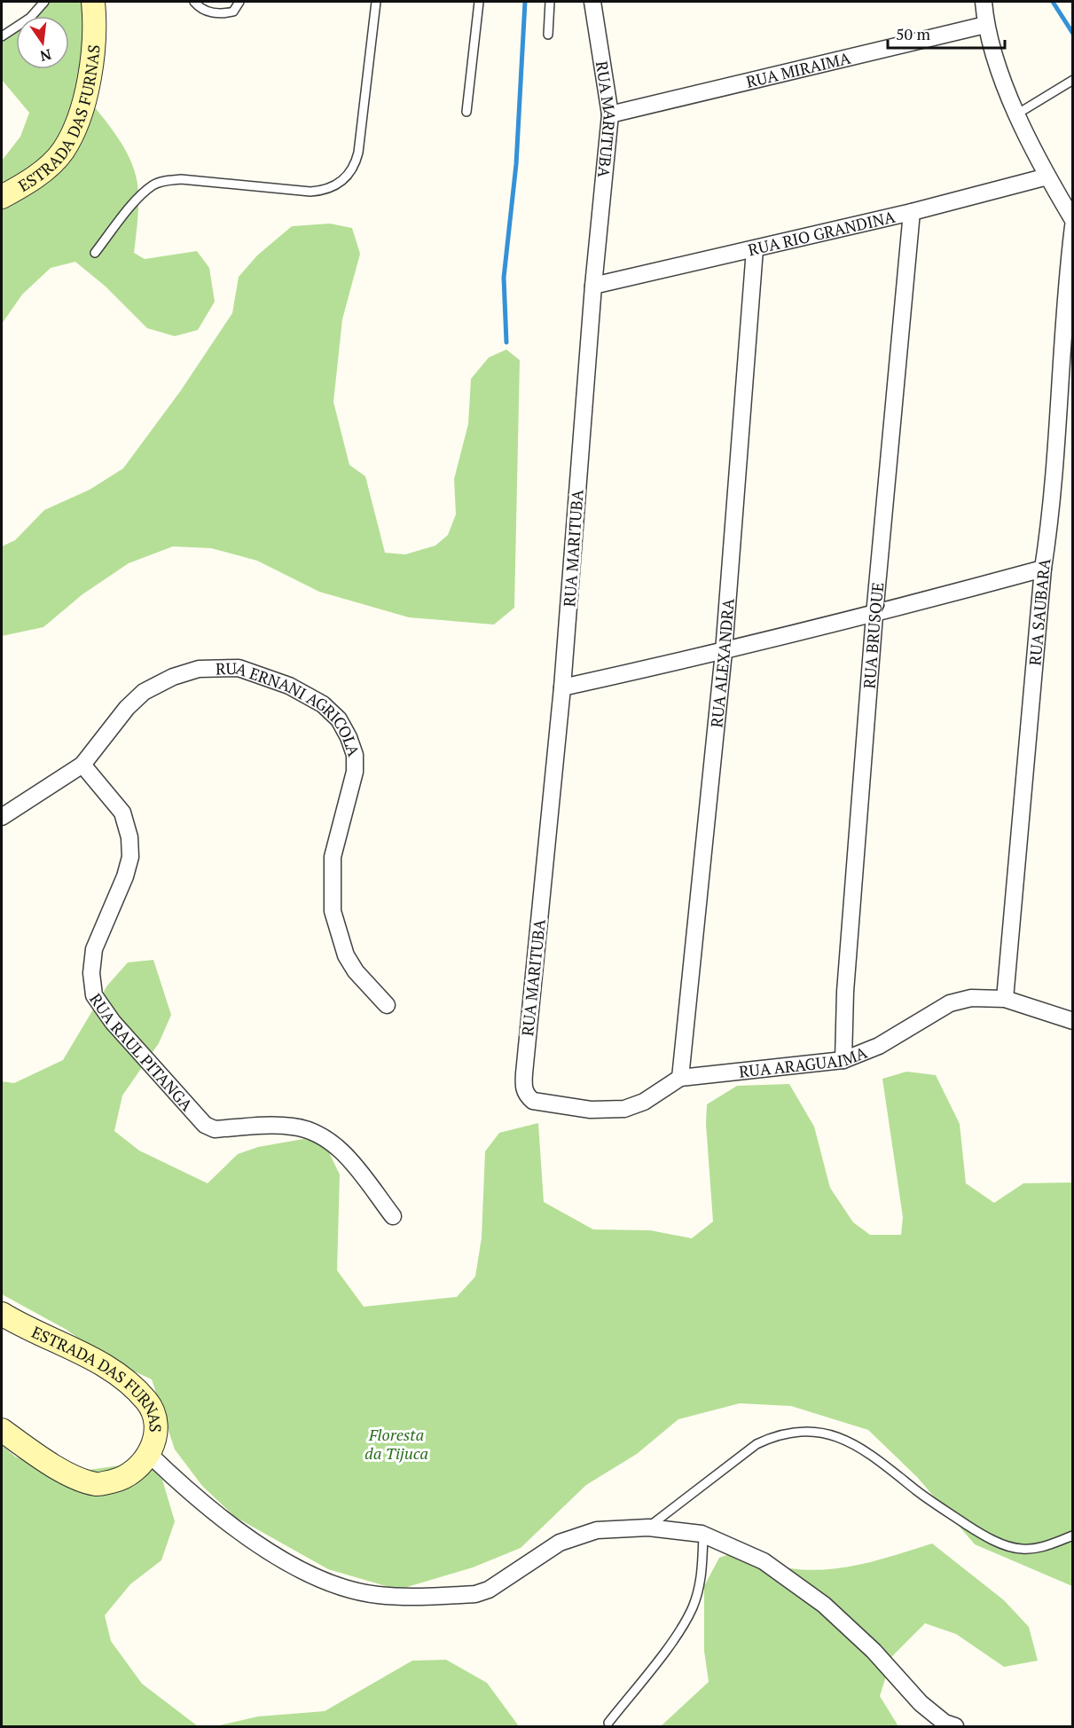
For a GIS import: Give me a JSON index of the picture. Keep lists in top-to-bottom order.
{
  "streets": {
    "main road": ["ESTRADA DAS FURNAS"],
    "street": [
      "RUA MIRAIMA",
      "RUA MARITUBA",
      "RUA RIO GRANDINA",
      "RUA SAUBARA",
      "RUA BRUSQUE",
      "RUA ALEXANDRA",
      "RUA ERNANI AGRICOLA",
      "RUA RAUL PITANGA",
      "RUA ARAGUAIMA"
    ]
  },
  "crossings": [
    ["RUA MIRAIMA", "RUA MARITUBA"],
    ["RUA MARITUBA", "RUA RIO GRANDINA"],
    ["RUA MARITUBA", "RUA ARAGUAIMA"],
    ["RUA RIO GRANDINA", "RUA BRUSQUE"],
    ["RUA RIO GRANDINA", "RUA ALEXANDRA"],
    ["RUA SAUBARA", "RUA ARAGUAIMA"],
    ["RUA BRUSQUE", "RUA ARAGUAIMA"],
    ["RUA ALEXANDRA", "RUA ARAGUAIMA"],
    ["RUA ERNANI AGRICOLA", "RUA RAUL PITANGA"]
  ],
  "parks": ["Floresta da Tijuca"],
  "scale_bar": "50 m",
  "north": "bottom"
}
